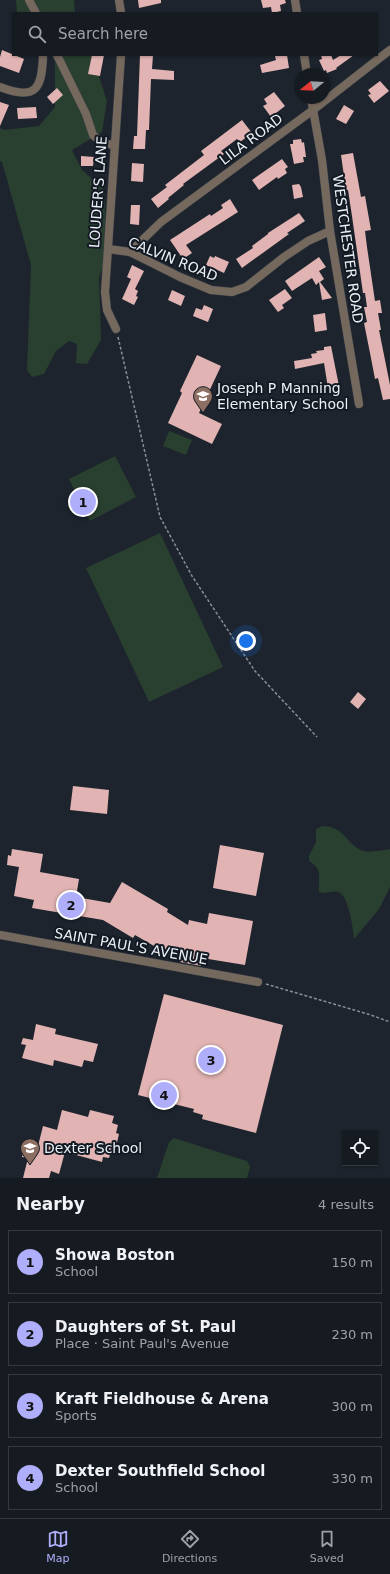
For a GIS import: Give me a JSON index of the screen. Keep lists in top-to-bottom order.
{
  "streets": {
    "street": [
      "LILA ROAD",
      "LOUDER'S LANE",
      "WESTCHESTER ROAD",
      "CALVIN ROAD",
      "SAINT PAUL'S AVENUE"
    ]
  },
  "crossings": [
    ["LILA ROAD", "WESTCHESTER ROAD"],
    ["LILA ROAD", "CALVIN ROAD"],
    ["LOUDER'S LANE", "CALVIN ROAD"],
    ["WESTCHESTER ROAD", "CALVIN ROAD"]
  ],
  "places": {
    "school or university": ["Joseph P Manning Elementary School", "Dexter School"]
  },
  "north": "left",
  "page": {
    "search": "Search here",
    "pins": [
      "1",
      "2",
      "3",
      "4"
    ],
    "heading": ["Nearby", "4 results"],
    "list": [
      {
        "mark": "1",
        "name": "Showa Boston",
        "note": "School",
        "value": "150 m"
      },
      {
        "mark": "2",
        "name": "Daughters of St. Paul",
        "note": "Place · Saint Paul's Avenue",
        "value": "230 m"
      },
      {
        "mark": "3",
        "name": "Kraft Fieldhouse & Arena",
        "note": "Sports",
        "value": "300 m"
      },
      {
        "mark": "4",
        "name": "Dexter Southfield School",
        "note": "School",
        "value": "330 m"
      }
    ],
    "nav": ["Map", "Directions", "Saved"]
  }
}
